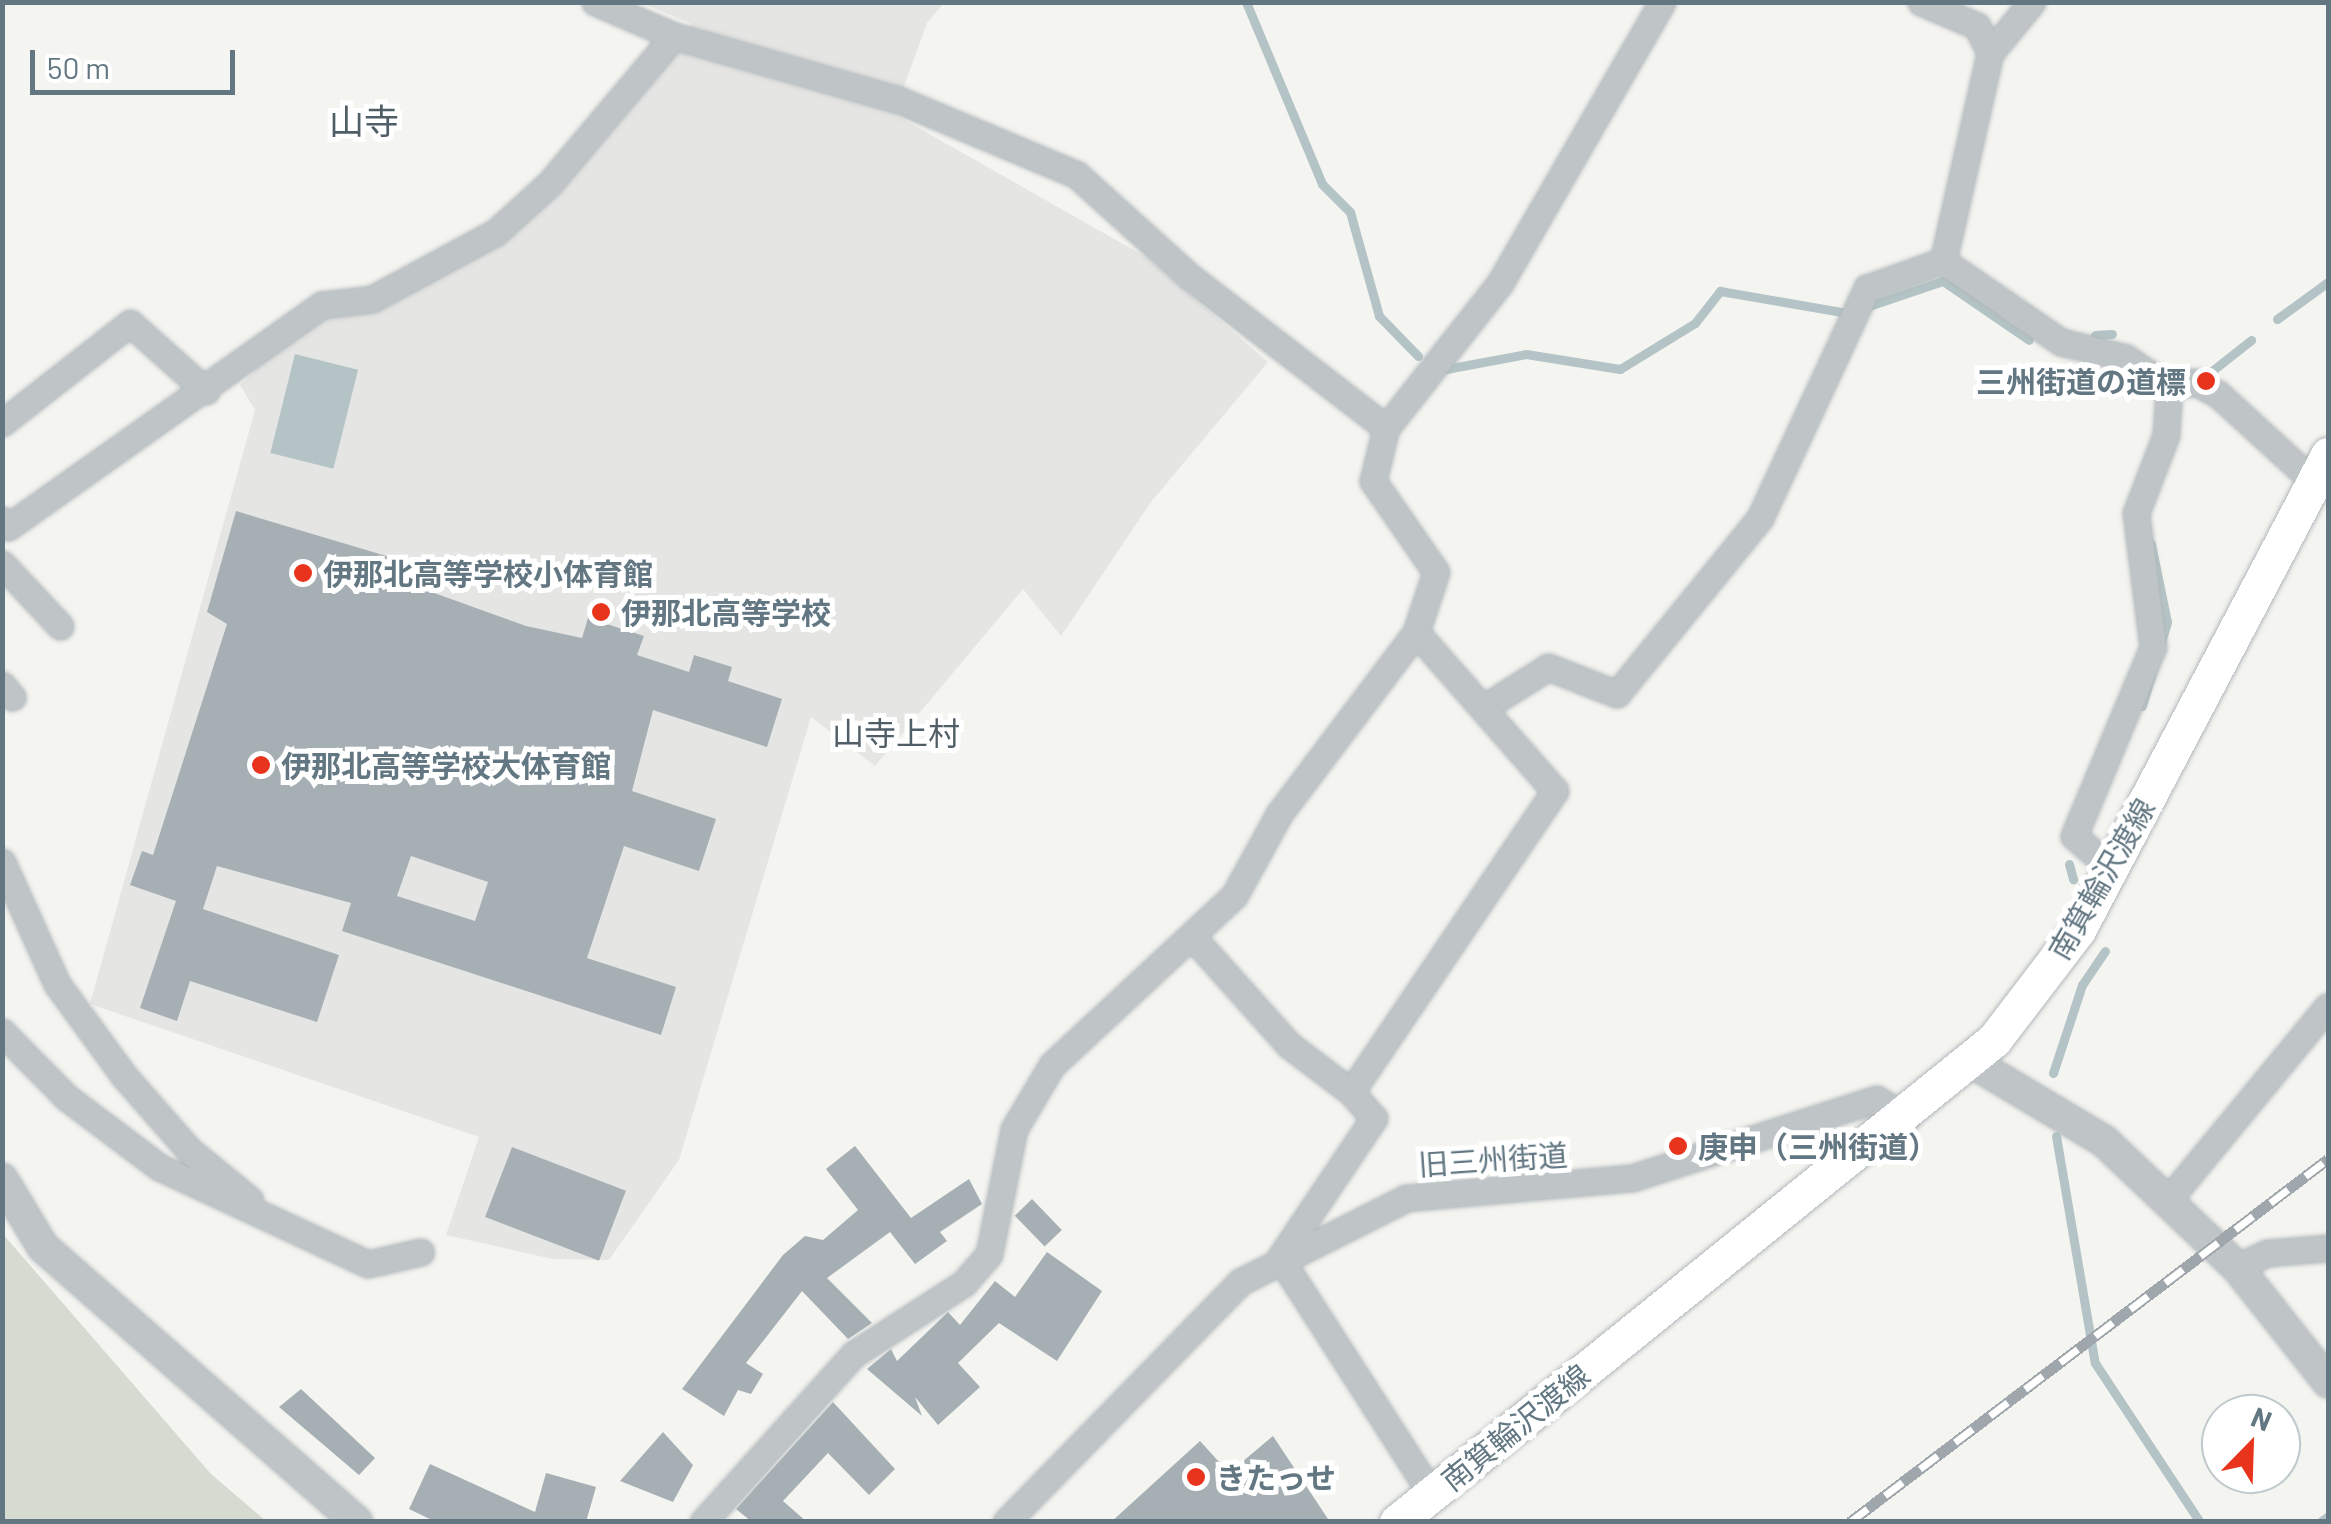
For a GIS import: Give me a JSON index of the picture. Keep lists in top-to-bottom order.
{
  "streets": {
    "main road": ["南箕輪沢渡線"],
    "street": ["旧三州街道"]
  },
  "crossings": [
    ["南箕輪沢渡線", "旧三州街道"]
  ],
  "districts": ["山寺", "山寺上村"],
  "places": [
    "三州街道の道標",
    "伊那北高等学校小体育館",
    "伊那北高等学校",
    "伊那北高等学校大体育館",
    "庚申（三州街道）",
    "きたっせ"
  ],
  "scale_bar": "50 m",
  "north": "top right"
}
